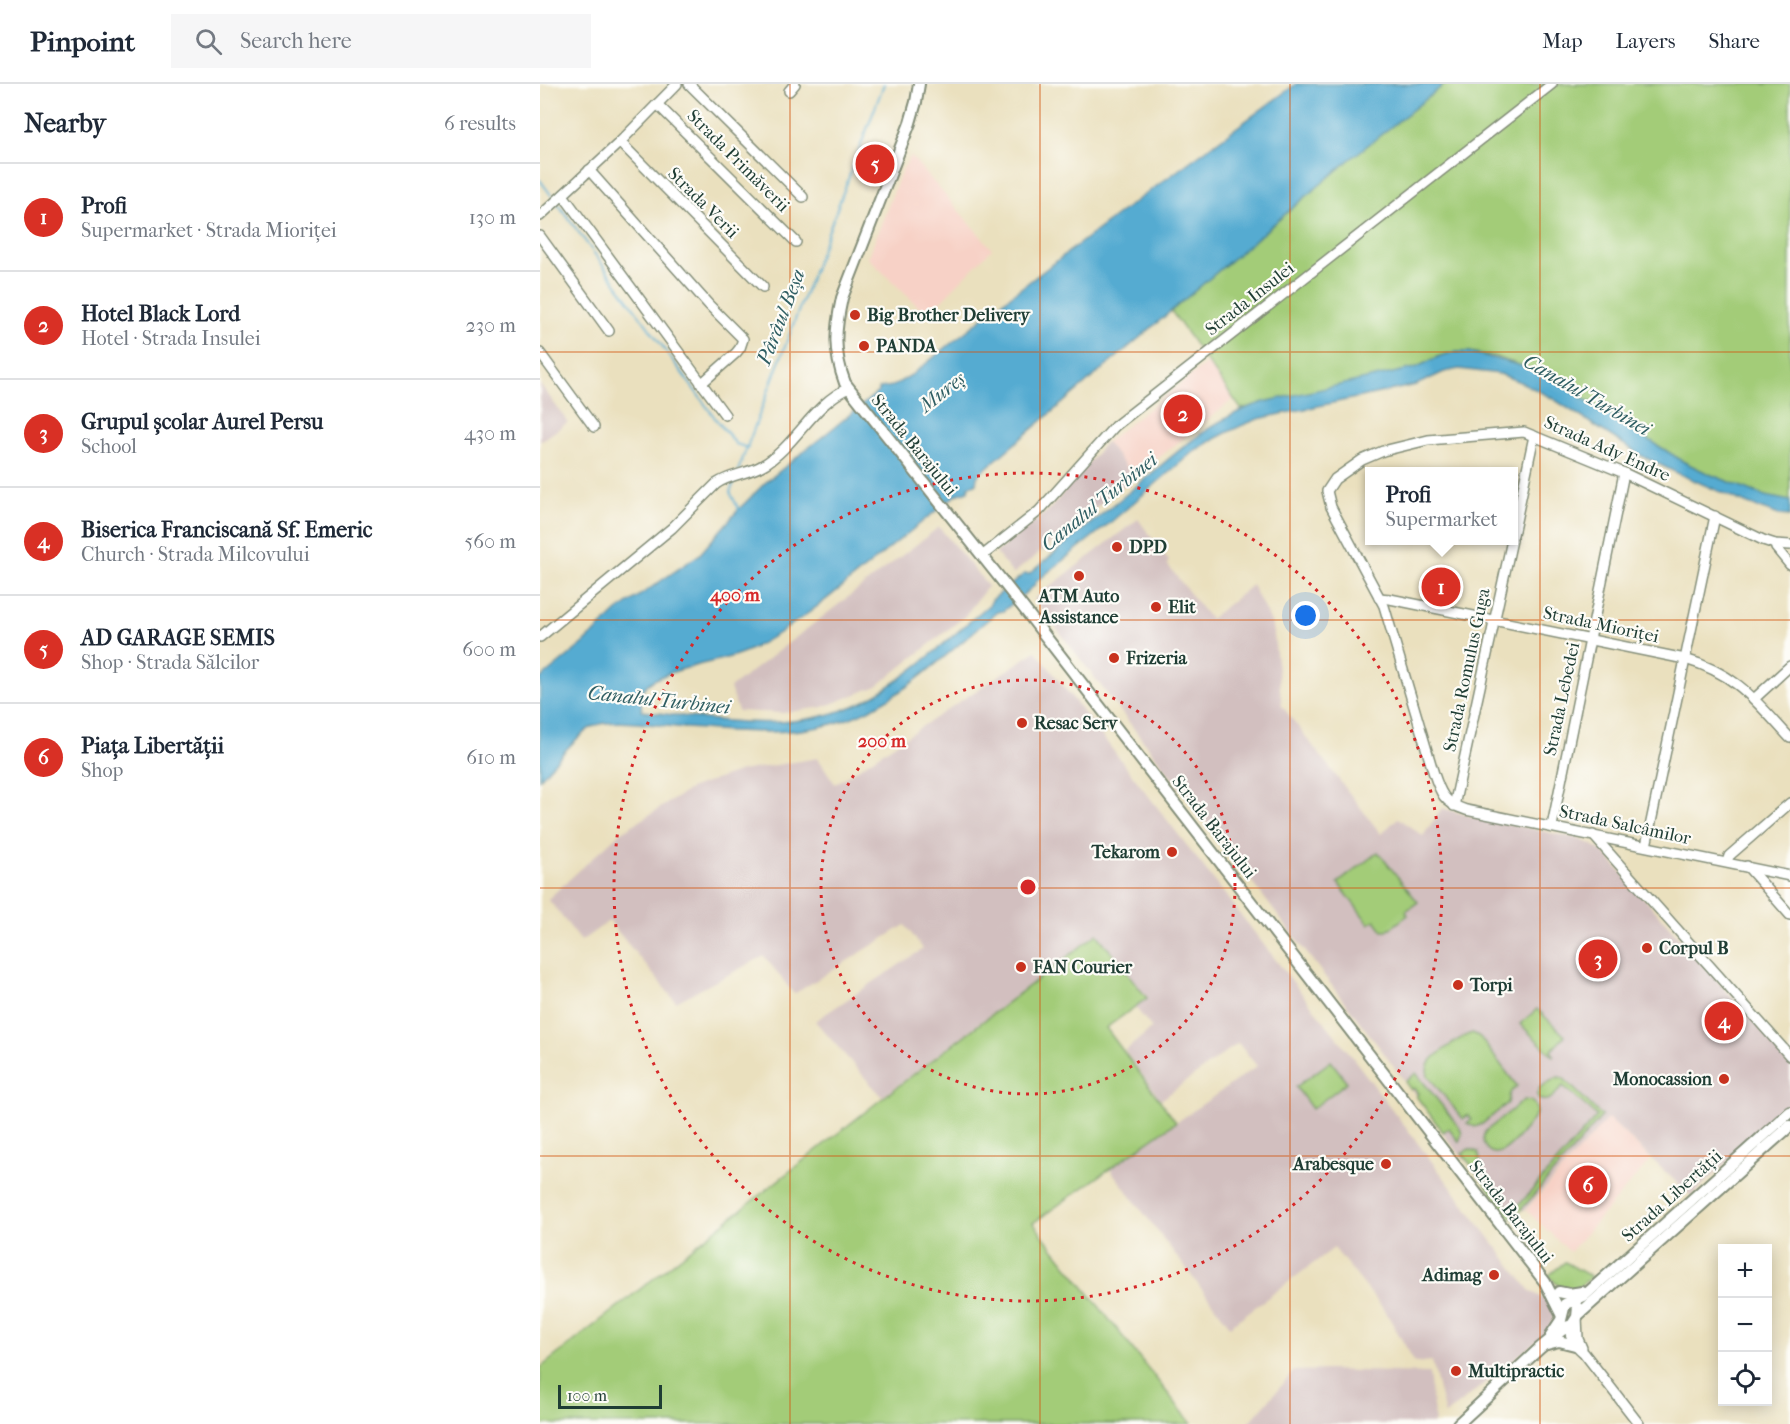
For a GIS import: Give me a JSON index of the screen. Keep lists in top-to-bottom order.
{
  "streets": {
    "main road": ["Strada Barajului", "Strada Libertății"],
    "street": [
      "Strada Primăverii",
      "Strada Verii",
      "Strada Insulei",
      "Strada Ady Endre",
      "Strada Mioriței",
      "Strada Romulus Guga",
      "Strada Lebedei",
      "Strada Salcâmilor"
    ]
  },
  "crossings": [
    ["Strada Insulei", "Strada Barajului"],
    ["Strada Barajului", "Strada Libertății"],
    ["Strada Ady Endre", "Strada Mioriței"],
    ["Strada Ady Endre", "Strada Romulus Guga"],
    ["Strada Ady Endre", "Strada Lebedei"],
    ["Strada Ady Endre", "Strada Salcâmilor"],
    ["Strada Mioriței", "Strada Romulus Guga"],
    ["Strada Mioriței", "Strada Lebedei"],
    ["Strada Romulus Guga", "Strada Salcâmilor"],
    ["Strada Lebedei", "Strada Salcâmilor"]
  ],
  "water": ["Pârâul Beșa", "Mureș", "Canalul Turbinei"],
  "places": [
    "Big Brother Delivery",
    "PANDA",
    "DPD",
    "ATM Auto Assistance",
    "Elit",
    "Frizeria",
    "Resac Serv",
    "Tekarom",
    "Corpul B",
    "FAN Courier",
    "Torpi",
    "Monocassion",
    "Arabesque",
    "Adimag",
    "Multipractic"
  ],
  "scale_bar": "100 m",
  "page": {
    "header": "Pinpoint",
    "search": "Search here",
    "nav": ["Map", "Layers", "Share"],
    "heading": ["Nearby", "6 results"],
    "pins": [
      "5",
      "2",
      "1",
      "3",
      "4",
      "6"
    ],
    "list": [
      {
        "mark": "1",
        "name": "Profi",
        "note": "Supermarket · Strada Mioriței",
        "value": "130 m"
      },
      {
        "mark": "2",
        "name": "Hotel Black Lord",
        "note": "Hotel · Strada Insulei",
        "value": "230 m"
      },
      {
        "mark": "3",
        "name": "Grupul școlar Aurel Persu",
        "note": "School",
        "value": "430 m"
      },
      {
        "mark": "4",
        "name": "Biserica Franciscană Sf. Emeric",
        "note": "Church · Strada Milcovului",
        "value": "560 m"
      },
      {
        "mark": "5",
        "name": "AD GARAGE SEMIS",
        "note": "Shop · Strada Sălcilor",
        "value": "600 m"
      },
      {
        "mark": "6",
        "name": "Piața Libertății",
        "note": "Shop",
        "value": "610 m"
      }
    ],
    "popup": ["Profi", "Supermarket"],
    "map_buttons": ["+", "−"],
    "scale": "100 m"
  },
  "rings": ["400 m", "200 m"]
}
